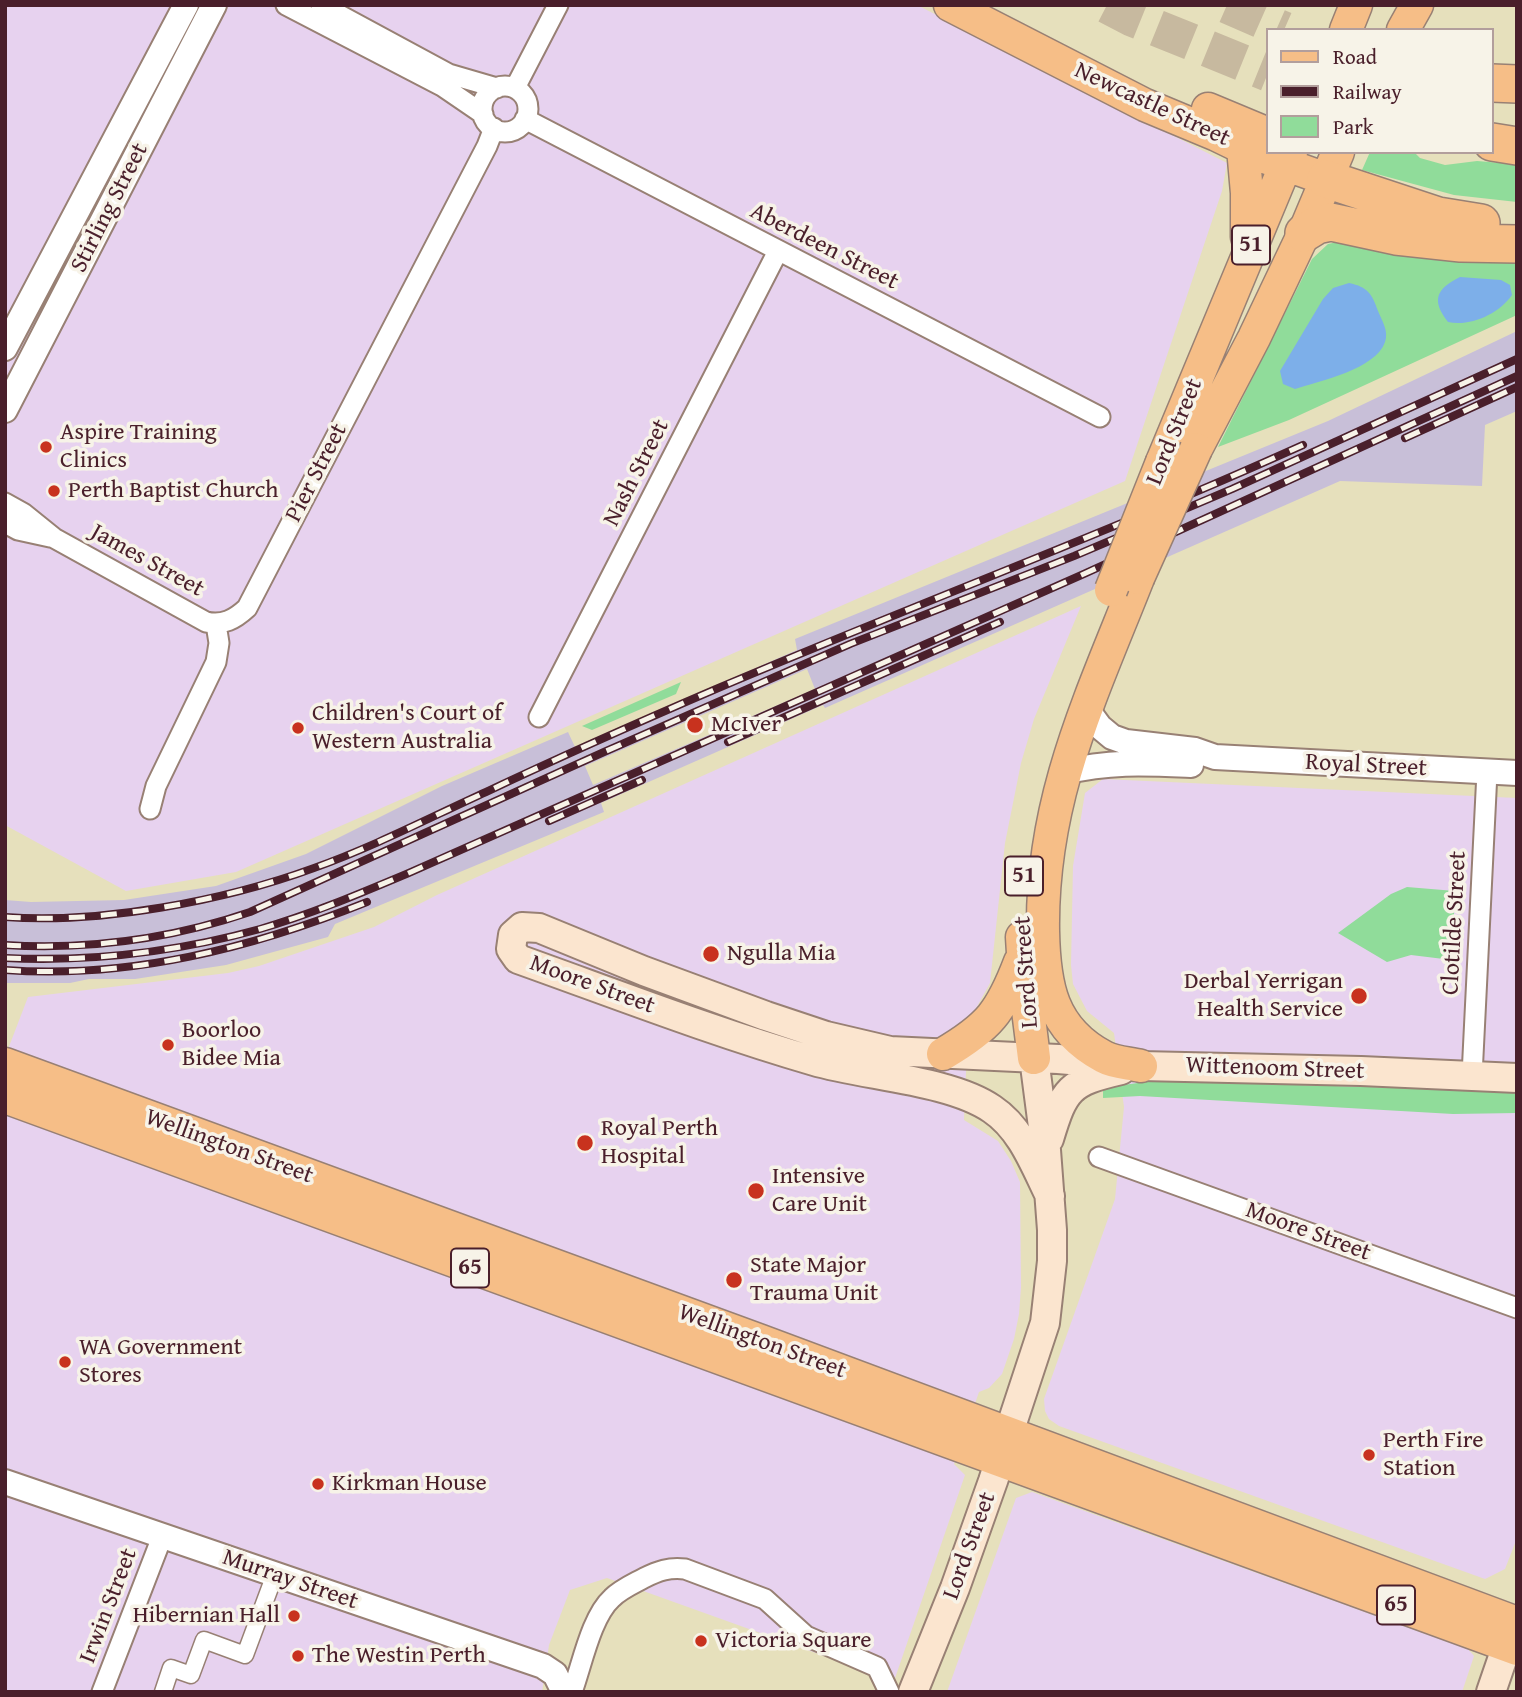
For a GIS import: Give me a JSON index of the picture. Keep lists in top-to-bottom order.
{
  "streets": {
    "main road": [
      "Newcastle Street",
      "51",
      "Lord Street",
      "Moore Street",
      "Wittenoom Street",
      "Wellington Street",
      "65"
    ],
    "street": [
      "Stirling Street",
      "Aberdeen Street",
      "Pier Street",
      "Nash Street",
      "James Street",
      "Royal Street",
      "Clotilde Street",
      "Murray Street",
      "Irwin Street"
    ]
  },
  "crossings": [
    ["Newcastle Street", "Lord Street"],
    ["Aberdeen Street", "Pier Street"],
    ["Aberdeen Street", "Nash Street"],
    ["Lord Street", "Royal Street"],
    ["Lord Street", "Moore Street"],
    ["Lord Street", "Wittenoom Street"],
    ["Lord Street", "Wellington Street"],
    ["Pier Street", "James Street"],
    ["Royal Street", "Clotilde Street"],
    ["Clotilde Street", "Wittenoom Street"],
    ["Moore Street", "Wittenoom Street"],
    ["Murray Street", "Irwin Street"]
  ],
  "places": [
    "Aspire Training Clinics",
    "Perth Baptist Church",
    "McIver",
    "Children's Court of Western Australia",
    "Ngulla Mia",
    "Derbal Yerrigan Health Service",
    "Boorloo Bidee Mia",
    "Royal Perth Hospital",
    "Intensive Care Unit",
    "State Major Trauma Unit",
    "WA Government Stores",
    "Perth Fire Station",
    "Kirkman House",
    "Hibernian Hall",
    "Victoria Square",
    "The Westin Perth"
  ],
  "legend": ["Road", "Railway", "Park"]
}
